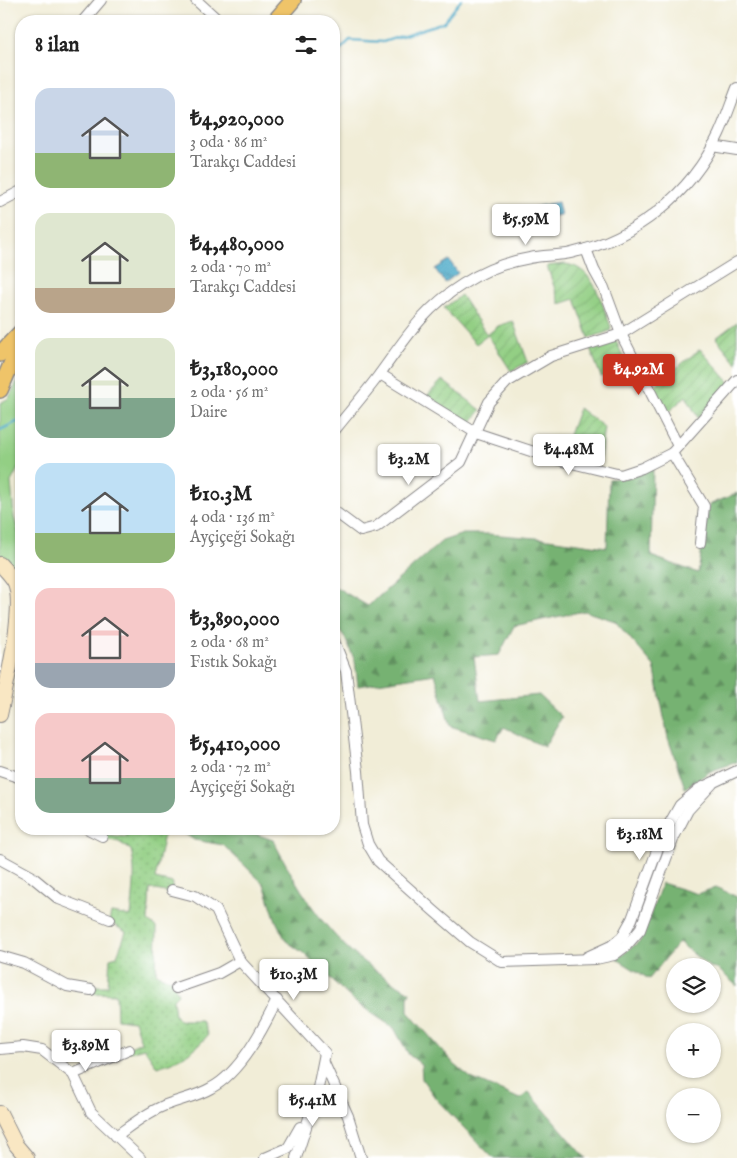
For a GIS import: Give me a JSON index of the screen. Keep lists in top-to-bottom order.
{
  "page": {
    "heading": "8 ilan",
    "list": [
      {
        "name": "₺4,920,000",
        "note": "3 oda · 86 m² · Tarakçı Caddesi"
      },
      {
        "name": "₺4,480,000",
        "note": "2 oda · 70 m² · Tarakçı Caddesi"
      },
      {
        "name": "₺3,180,000",
        "note": "2 oda · 56 m² · Daire"
      },
      {
        "name": "₺10.3M",
        "note": "4 oda · 136 m² · Ayçiçeği Sokağı"
      },
      {
        "name": "₺3,890,000",
        "note": "2 oda · 68 m² · Fıstık Sokağı"
      },
      {
        "name": "₺5,410,000",
        "note": "2 oda · 72 m² · Ayçiçeği Sokağı"
      }
    ],
    "price": [
      "₺5.59M",
      "₺4.92M",
      "₺4.48M",
      "₺3.2M",
      "₺3.18M",
      "₺10.3M",
      "₺3.89M",
      "₺5.41M"
    ],
    "map_buttons": ["+", "−"]
  }
}
